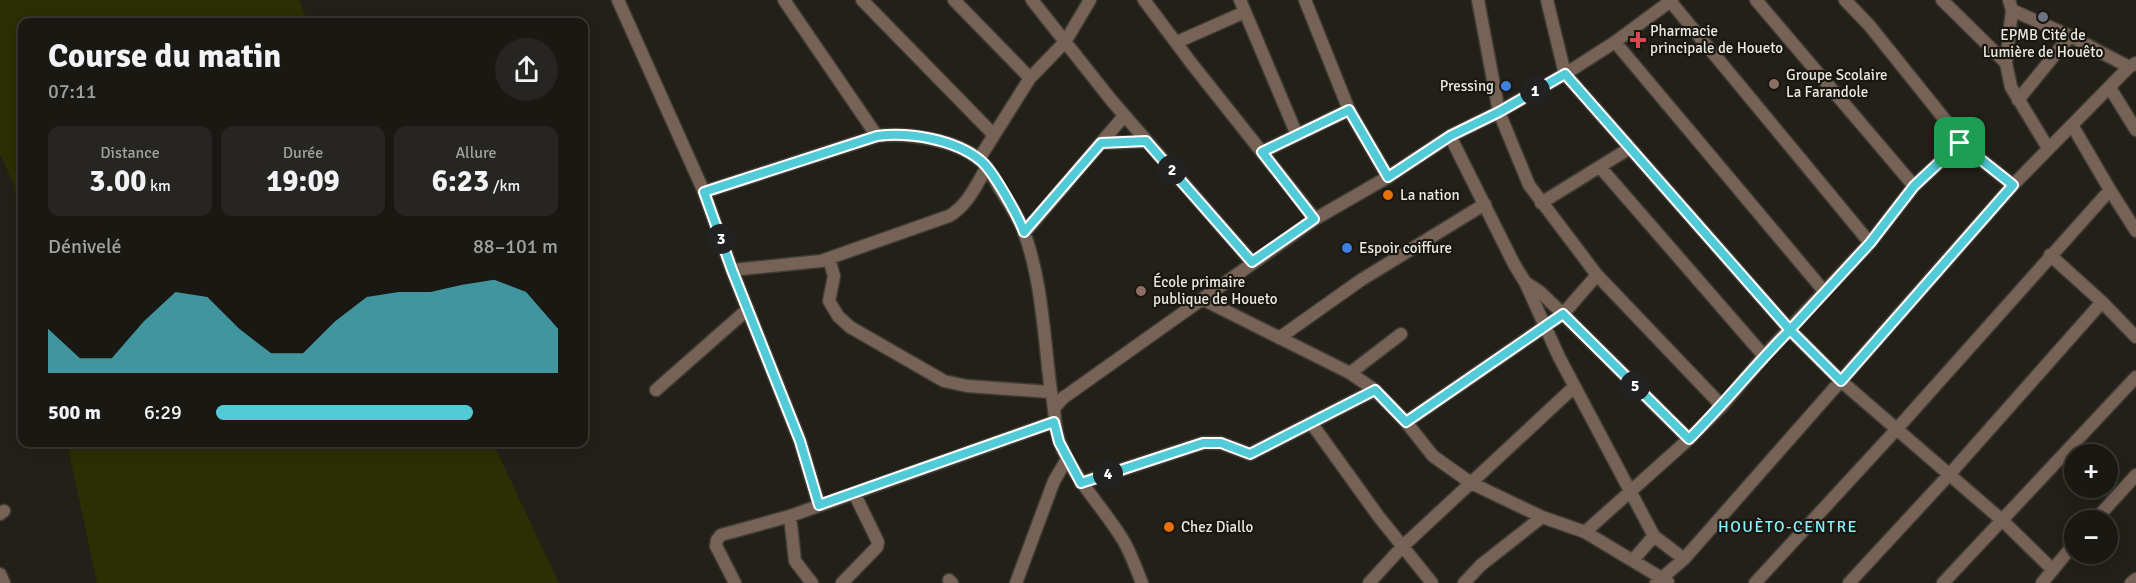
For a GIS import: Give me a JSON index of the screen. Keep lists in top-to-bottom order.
{
  "districts": ["HOUÈTO-CENTRE"],
  "places": {
    "other": [
      "EPMB Cité de Lumière de Houêto",
      "Groupe Scolaire La Farandole",
      "Pressing",
      "La nation",
      "Espoir coiffure",
      "École primaire publique de Houeto",
      "Chez Diallo"
    ],
    "health": ["Pharmacie principale de Houeto"]
  },
  "page": {
    "heading": ["Course du matin", "07:11"],
    "pins": [
      "1",
      "2",
      "3",
      "5",
      "4"
    ],
    "stats": [
      ["Distance", "3.00 km"],
      ["Durée", "19:09"],
      ["Allure", "6:23 /km"]
    ],
    "chart": ["Dénivelé", "88–101 m"],
    "list": [
      {
        "name": "500 m",
        "note": "6:29"
      }
    ],
    "map_buttons": ["+", "−"]
  }
}
